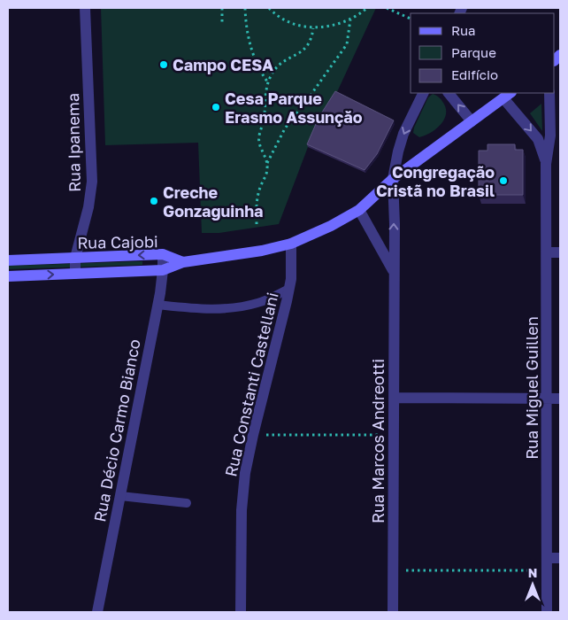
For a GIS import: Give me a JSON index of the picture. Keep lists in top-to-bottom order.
{
  "streets": {
    "main road": ["Rua Cajobi"],
    "street": [
      "Rua Ipanema",
      "Rua Constanti Castellani",
      "Rua Miguel Guillen",
      "Rua Décio Carmo Bianco",
      "Rua Marcos Andreotti"
    ]
  },
  "crossings": [
    ["Rua Ipanema", "Rua Cajobi"],
    ["Rua Cajobi", "Rua Décio Carmo Bianco"]
  ],
  "places": [
    "Campo CESA",
    "Cesa Parque Erasmo Assunçăo",
    "Congregação Cristã no Brasil",
    "Creche Gonzaguinha"
  ],
  "legend": ["Rua", "Parque", "Edifício"],
  "north": "top"
}
